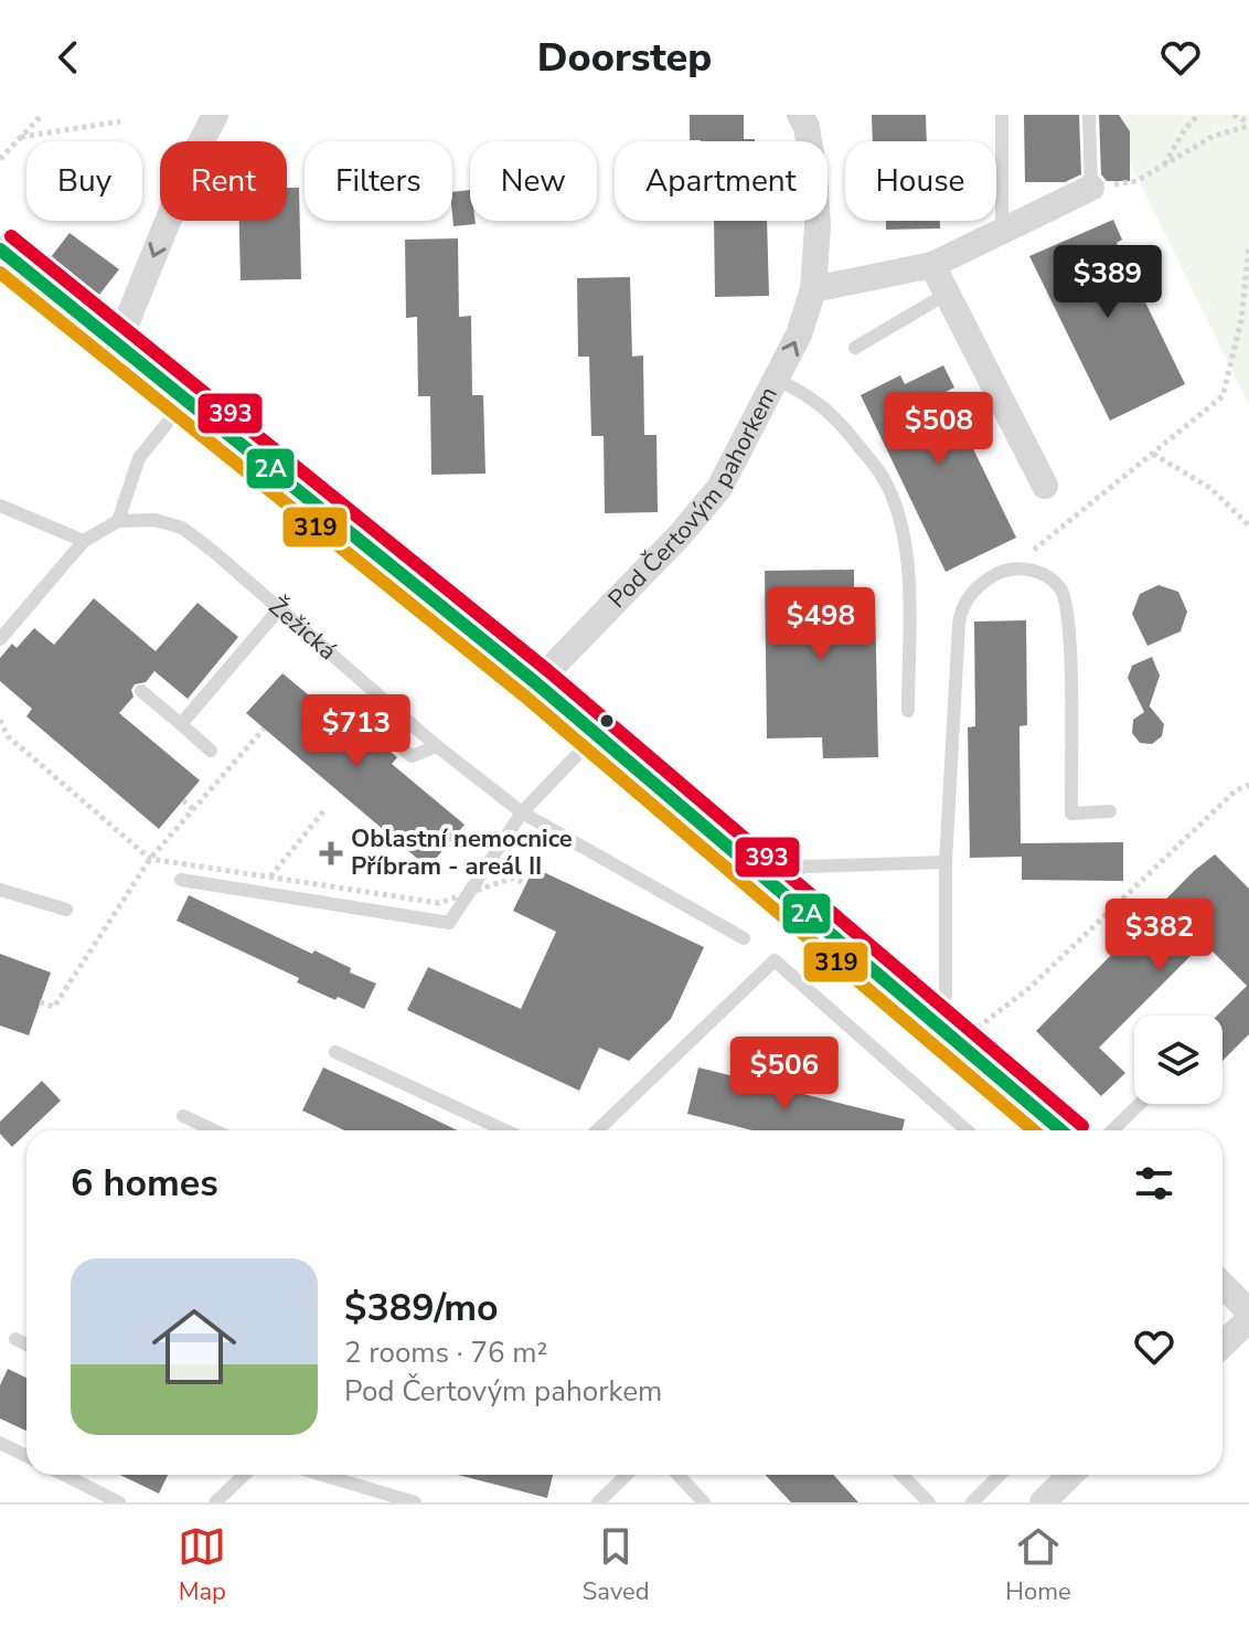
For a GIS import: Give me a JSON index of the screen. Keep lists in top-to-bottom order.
{
  "streets": {
    "street": ["Pod Čertovým pahorkem"],
    "lane": ["Žežická"]
  },
  "places": {
    "health": ["Oblastní nemocnice Příbram - areál II"]
  },
  "lines": ["transit line 393", "transit line 2A", "transit line 319"],
  "page": {
    "header": "Doorstep",
    "chip": [
      "Buy",
      "Rent",
      "Filters",
      "New",
      "Apartment",
      "House"
    ],
    "price": [
      "$389",
      "$508",
      "$498",
      "$713",
      "$382",
      "$506"
    ],
    "heading": "6 homes",
    "list": [
      {
        "name": "$389/mo",
        "note": "2 rooms · 76 m² · Pod Čertovým pahorkem"
      }
    ],
    "tabs": ["Map", "Saved", "Home"]
  }
}
